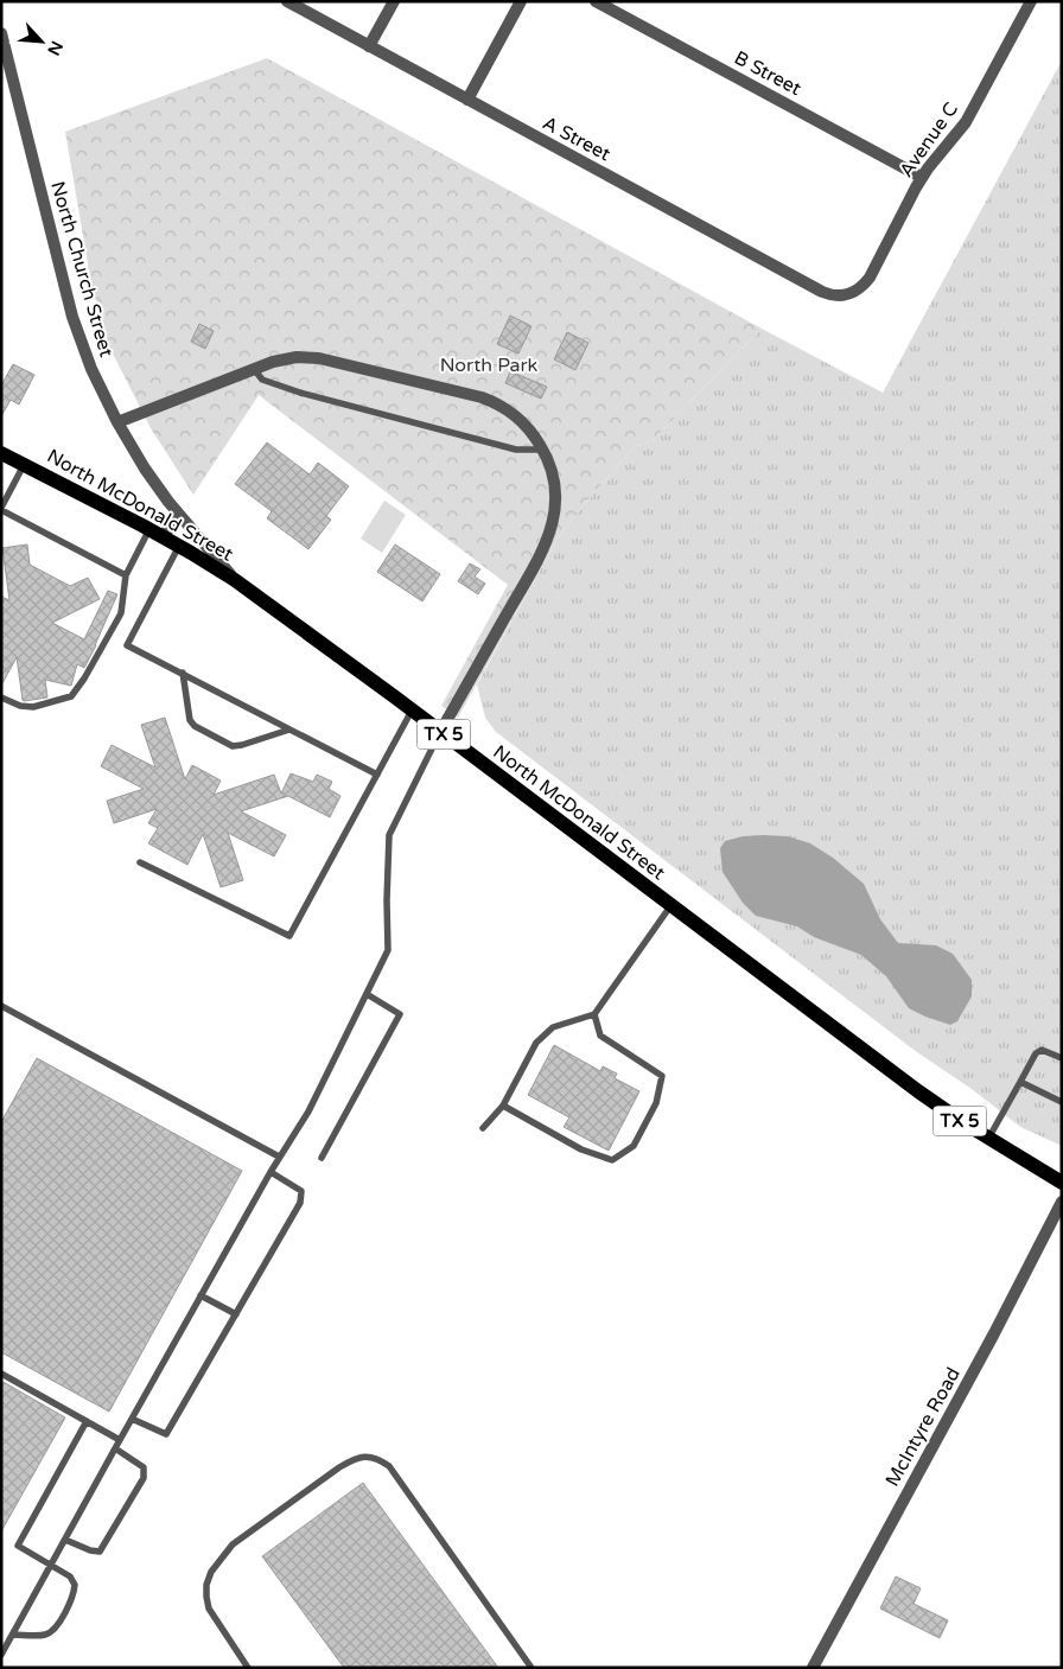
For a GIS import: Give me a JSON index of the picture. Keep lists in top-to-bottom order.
{
  "streets": {
    "main road": ["North McDonald Street", "TX 5"],
    "street": [
      "B Street",
      "A Street",
      "Avenue C",
      "North Church Street",
      "McIntyre Road"
    ]
  },
  "crossings": [
    ["B Street", "Avenue C"],
    ["A Street", "Avenue C"],
    ["North Church Street", "North McDonald Street"]
  ],
  "parks": ["North Park"],
  "north": "bottom right"
}
